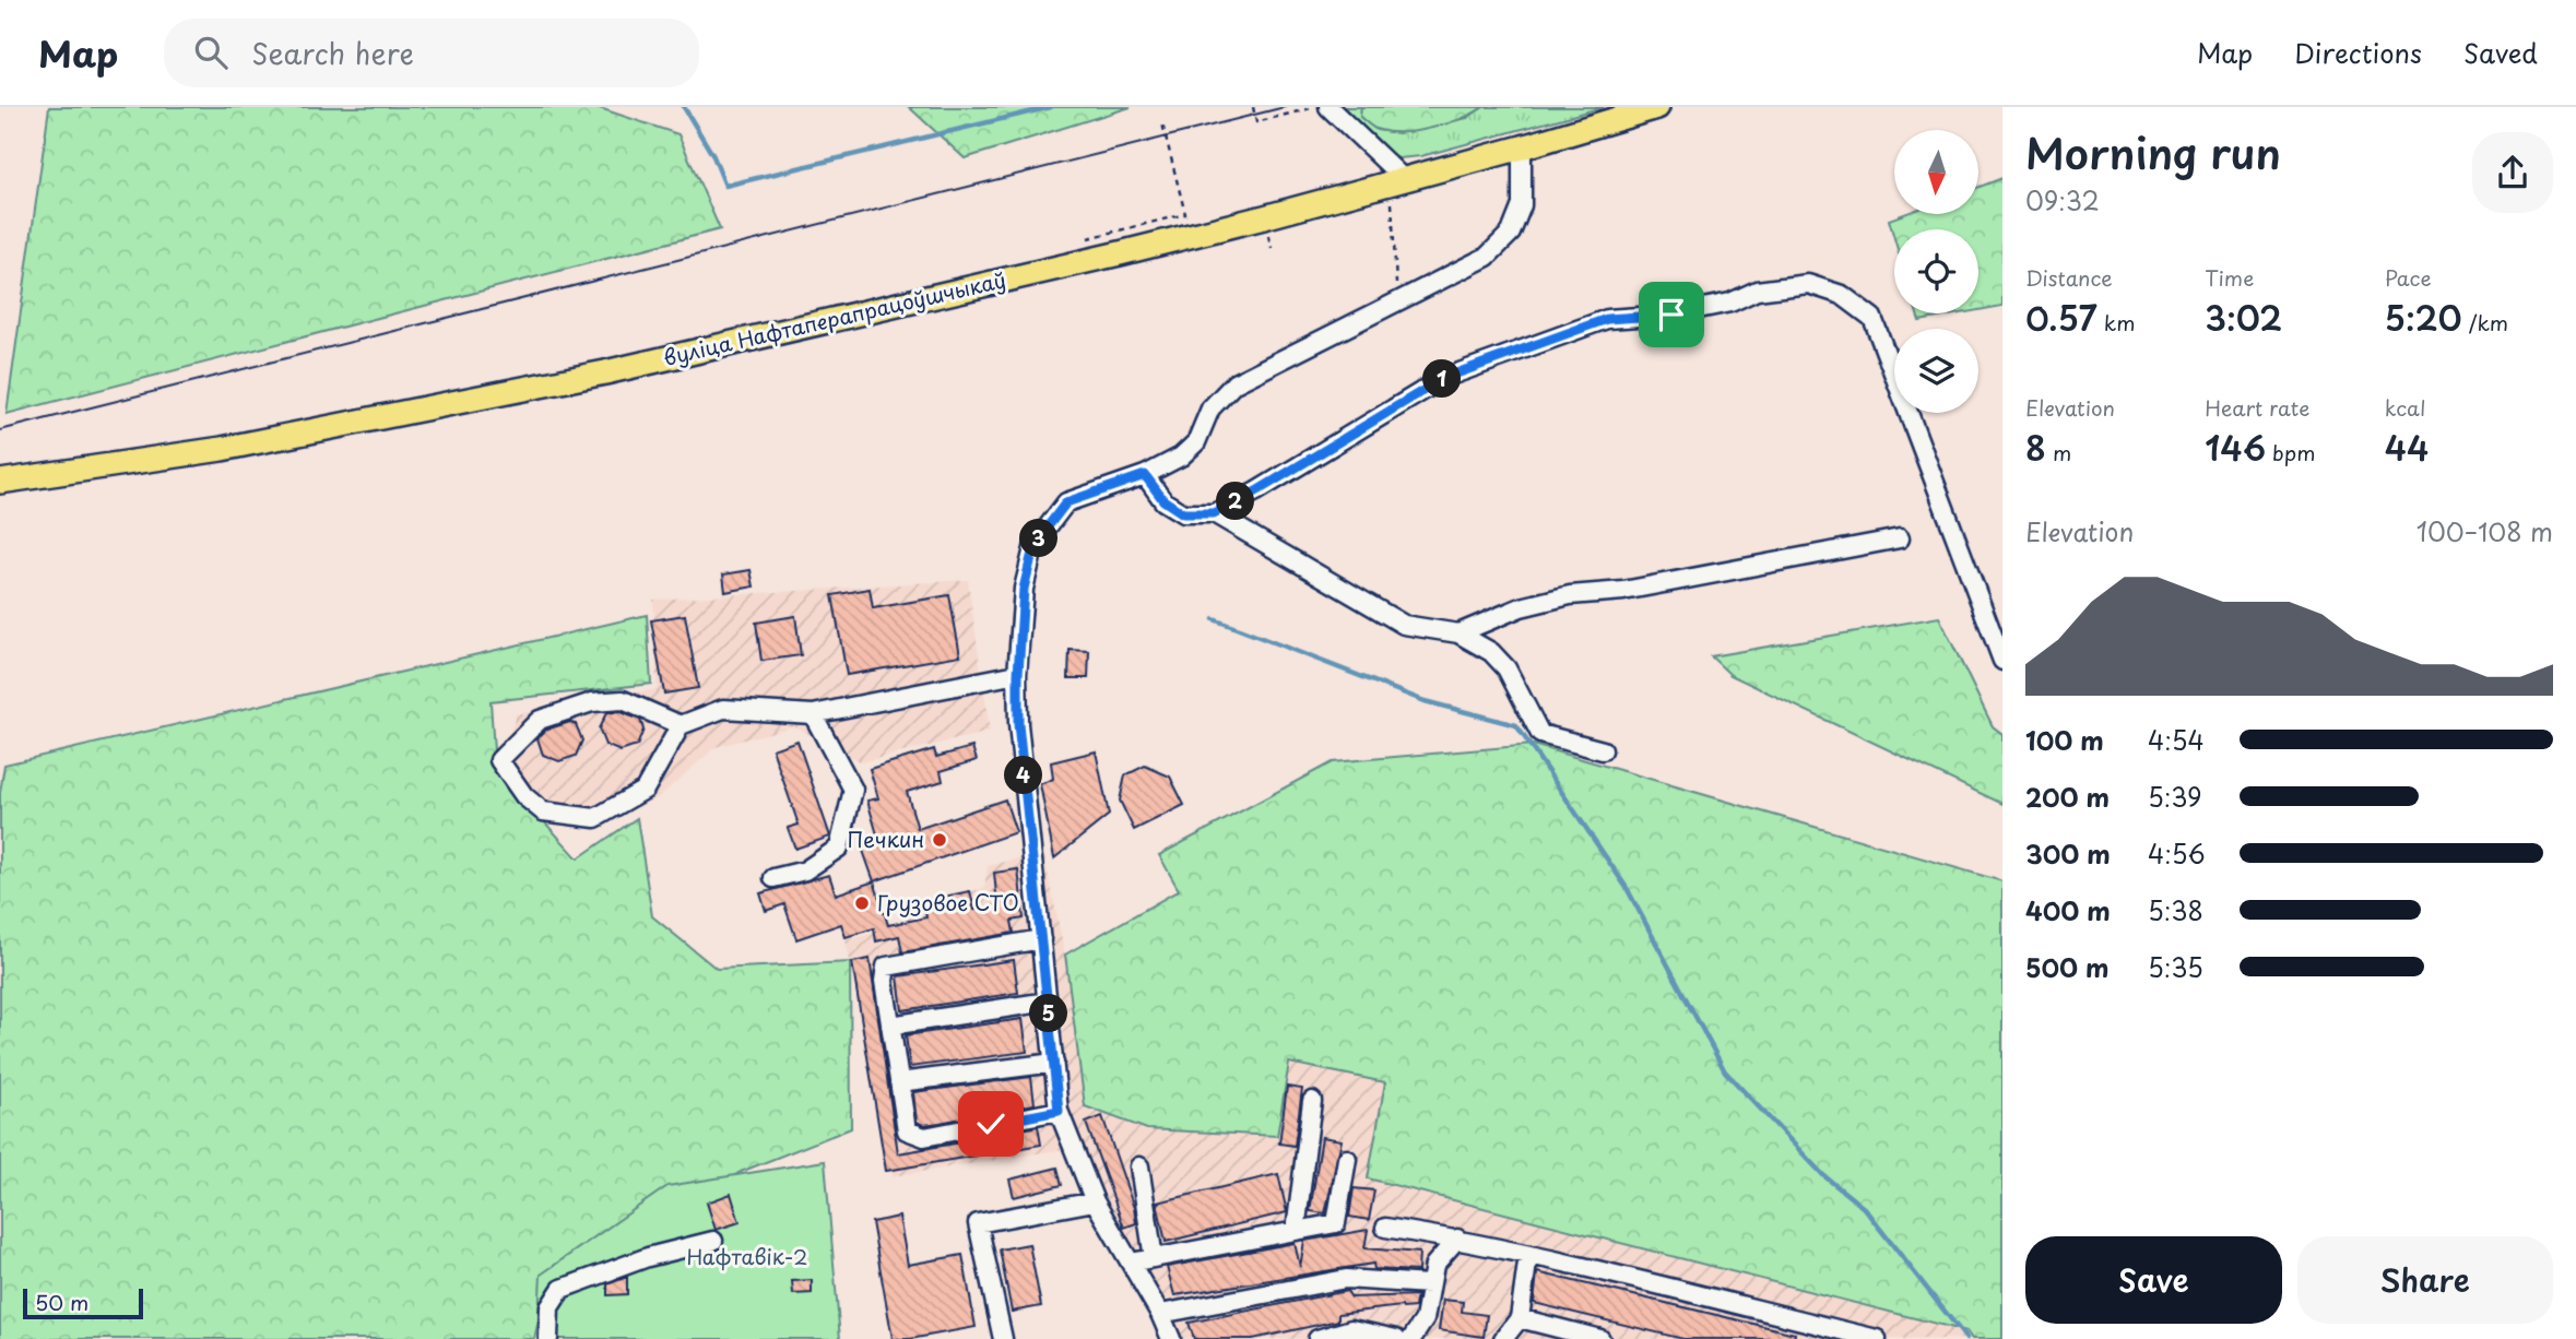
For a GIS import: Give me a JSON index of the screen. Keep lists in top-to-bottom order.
{
  "streets": {
    "main road": ["вуліца Нафтаперапрацоўшчыкаў"]
  },
  "parks": ["Нафтавік-2"],
  "places": ["Печкин", "Грузовое СТО"],
  "scale_bar": "50 m",
  "north": "bottom",
  "page": {
    "header": "Map",
    "search": "Search here",
    "nav": ["Map", "Directions", "Saved"],
    "heading": ["Morning run", "09:32"],
    "stats": [
      ["Distance", "0.57 km"],
      ["Time", "3:02"],
      ["Pace", "5:20 /km"],
      ["Elevation", "8 m"],
      ["Heart rate", "146 bpm"],
      ["kcal", "44"]
    ],
    "pins": [
      "1",
      "2",
      "3",
      "4",
      "5"
    ],
    "chart": ["Elevation", "100–108 m"],
    "list": [
      {
        "name": "100 m",
        "note": "4:54"
      },
      {
        "name": "200 m",
        "note": "5:39"
      },
      {
        "name": "300 m",
        "note": "4:56"
      },
      {
        "name": "400 m",
        "note": "5:38"
      },
      {
        "name": "500 m",
        "note": "5:35"
      }
    ],
    "buttons": ["Save", "Share"],
    "scale": "50 m"
  }
}
